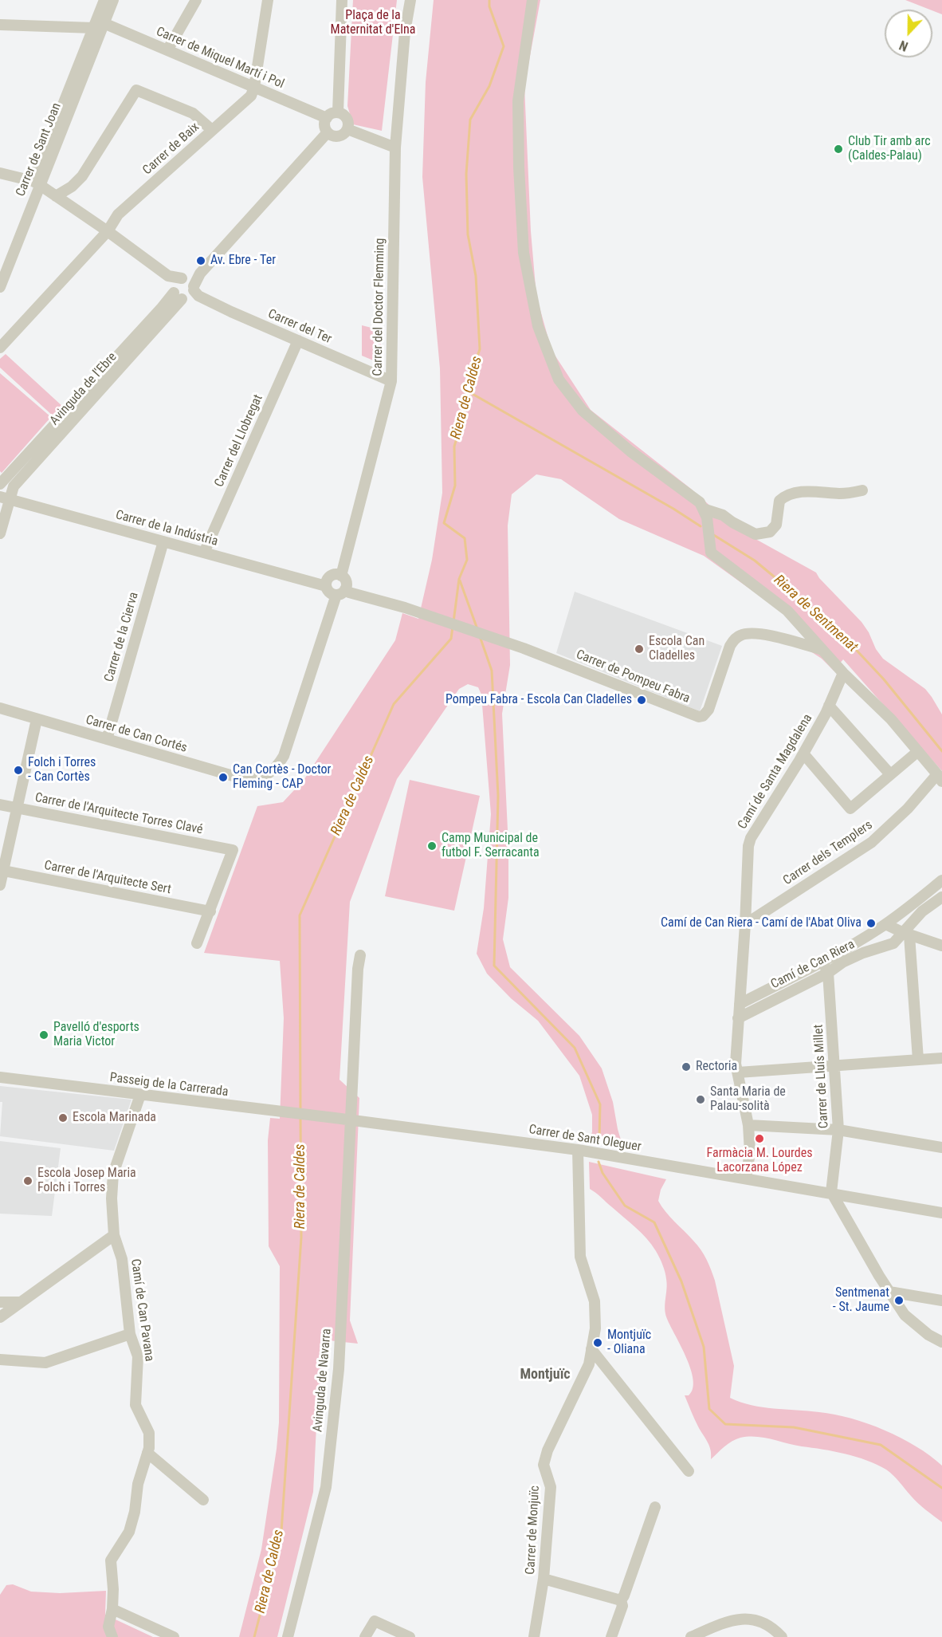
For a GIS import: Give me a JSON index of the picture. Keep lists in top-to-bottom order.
{
  "streets": {
    "street": [
      "Carrer de Miquel Martí i Pol",
      "Carrer de Baix",
      "Carrer de Sant Joan",
      "Carrer del Doctor Flemming",
      "Carrer del Ter",
      "Avinguda de l'Ebre",
      "Carrer del Llobregat",
      "Carrer de la Indústria",
      "Carrer de la Cierva",
      "Carrer de Pompeu Fabra",
      "Carrer de Can Cortés",
      "Camí de Santa Magdalena",
      "Carrer de l'Arquitecte Torres Clavé",
      "Carrer dels Templers",
      "Carrer de l'Arquitecte Sert",
      "Camí de Can Riera",
      "Carrer de Lluís Millet",
      "Passeig de la Carrerada",
      "Carrer de Sant Oleguer",
      "Camí de Can Pavana",
      "Avinguda de Navarra",
      "Carrer de Monjuïc"
    ]
  },
  "crossings": [
    ["Carrer de Miquel Martí i Pol", "Carrer de Baix"],
    ["Carrer de Miquel Martí i Pol", "Carrer de Sant Joan"],
    ["Carrer de Miquel Martí i Pol", "Avinguda de l'Ebre"],
    ["Carrer del Doctor Flemming", "Carrer del Ter"],
    ["Carrer del Doctor Flemming", "Carrer de la Indústria"],
    ["Carrer del Doctor Flemming", "Carrer de Pompeu Fabra"],
    ["Carrer del Doctor Flemming", "Carrer de Can Cortés"],
    ["Carrer del Ter", "Avinguda de l'Ebre"],
    ["Carrer del Ter", "Carrer del Llobregat"],
    ["Avinguda de l'Ebre", "Carrer de la Indústria"],
    ["Carrer del Llobregat", "Carrer de la Indústria"],
    ["Carrer de la Indústria", "Carrer de la Cierva"],
    ["Carrer de la Indústria", "Carrer de Pompeu Fabra"],
    ["Carrer de la Indústria", "Carrer de Can Cortés"],
    ["Carrer de la Cierva", "Carrer de Can Cortés"],
    ["Carrer de Pompeu Fabra", "Carrer de Can Cortés"],
    ["Camí de Santa Magdalena", "Carrer dels Templers"],
    ["Camí de Santa Magdalena", "Camí de Can Riera"],
    ["Camí de Santa Magdalena", "Carrer de Sant Oleguer"],
    ["Carrer de l'Arquitecte Torres Clavé", "Carrer de l'Arquitecte Sert"],
    ["Camí de Can Riera", "Carrer de Lluís Millet"],
    ["Carrer de Lluís Millet", "Carrer de Sant Oleguer"],
    ["Passeig de la Carrerada", "Carrer de Sant Oleguer"],
    ["Passeig de la Carrerada", "Camí de Can Pavana"],
    ["Carrer de Sant Oleguer", "Avinguda de Navarra"],
    ["Carrer de Sant Oleguer", "Carrer de Monjuïc"]
  ],
  "districts": ["Montjuïc"],
  "water": ["Riera de Caldes", "Riera de Sentmenat"],
  "parks": ["Plaça de la Maternitat d'Elna"],
  "places": [
    "Club Tir amb arc (Caldes-Palau)",
    "Av. Ebre - Ter",
    "Escola Can Cladelles",
    "Pompeu Fabra - Escola Can Cladelles",
    "Folch i Torres - Can Cortès",
    "Can Cortès - Doctor Fleming - CAP",
    "Camp Municipal de futbol F. Serracanta",
    "Camí de Can Riera - Camí de l'Abat Oliva",
    "Pavelló d'esports Maria Victor",
    "Rectoria",
    "Santa Maria de Palau-solità",
    "Escola Marinada",
    "Farmàcia M. Lourdes Lacorzana López",
    "Escola Josep Maria Folch i Torres",
    "Sentmenat - St. Jaume",
    "Montjuïc - Oliana"
  ],
  "north": "bottom"
}
